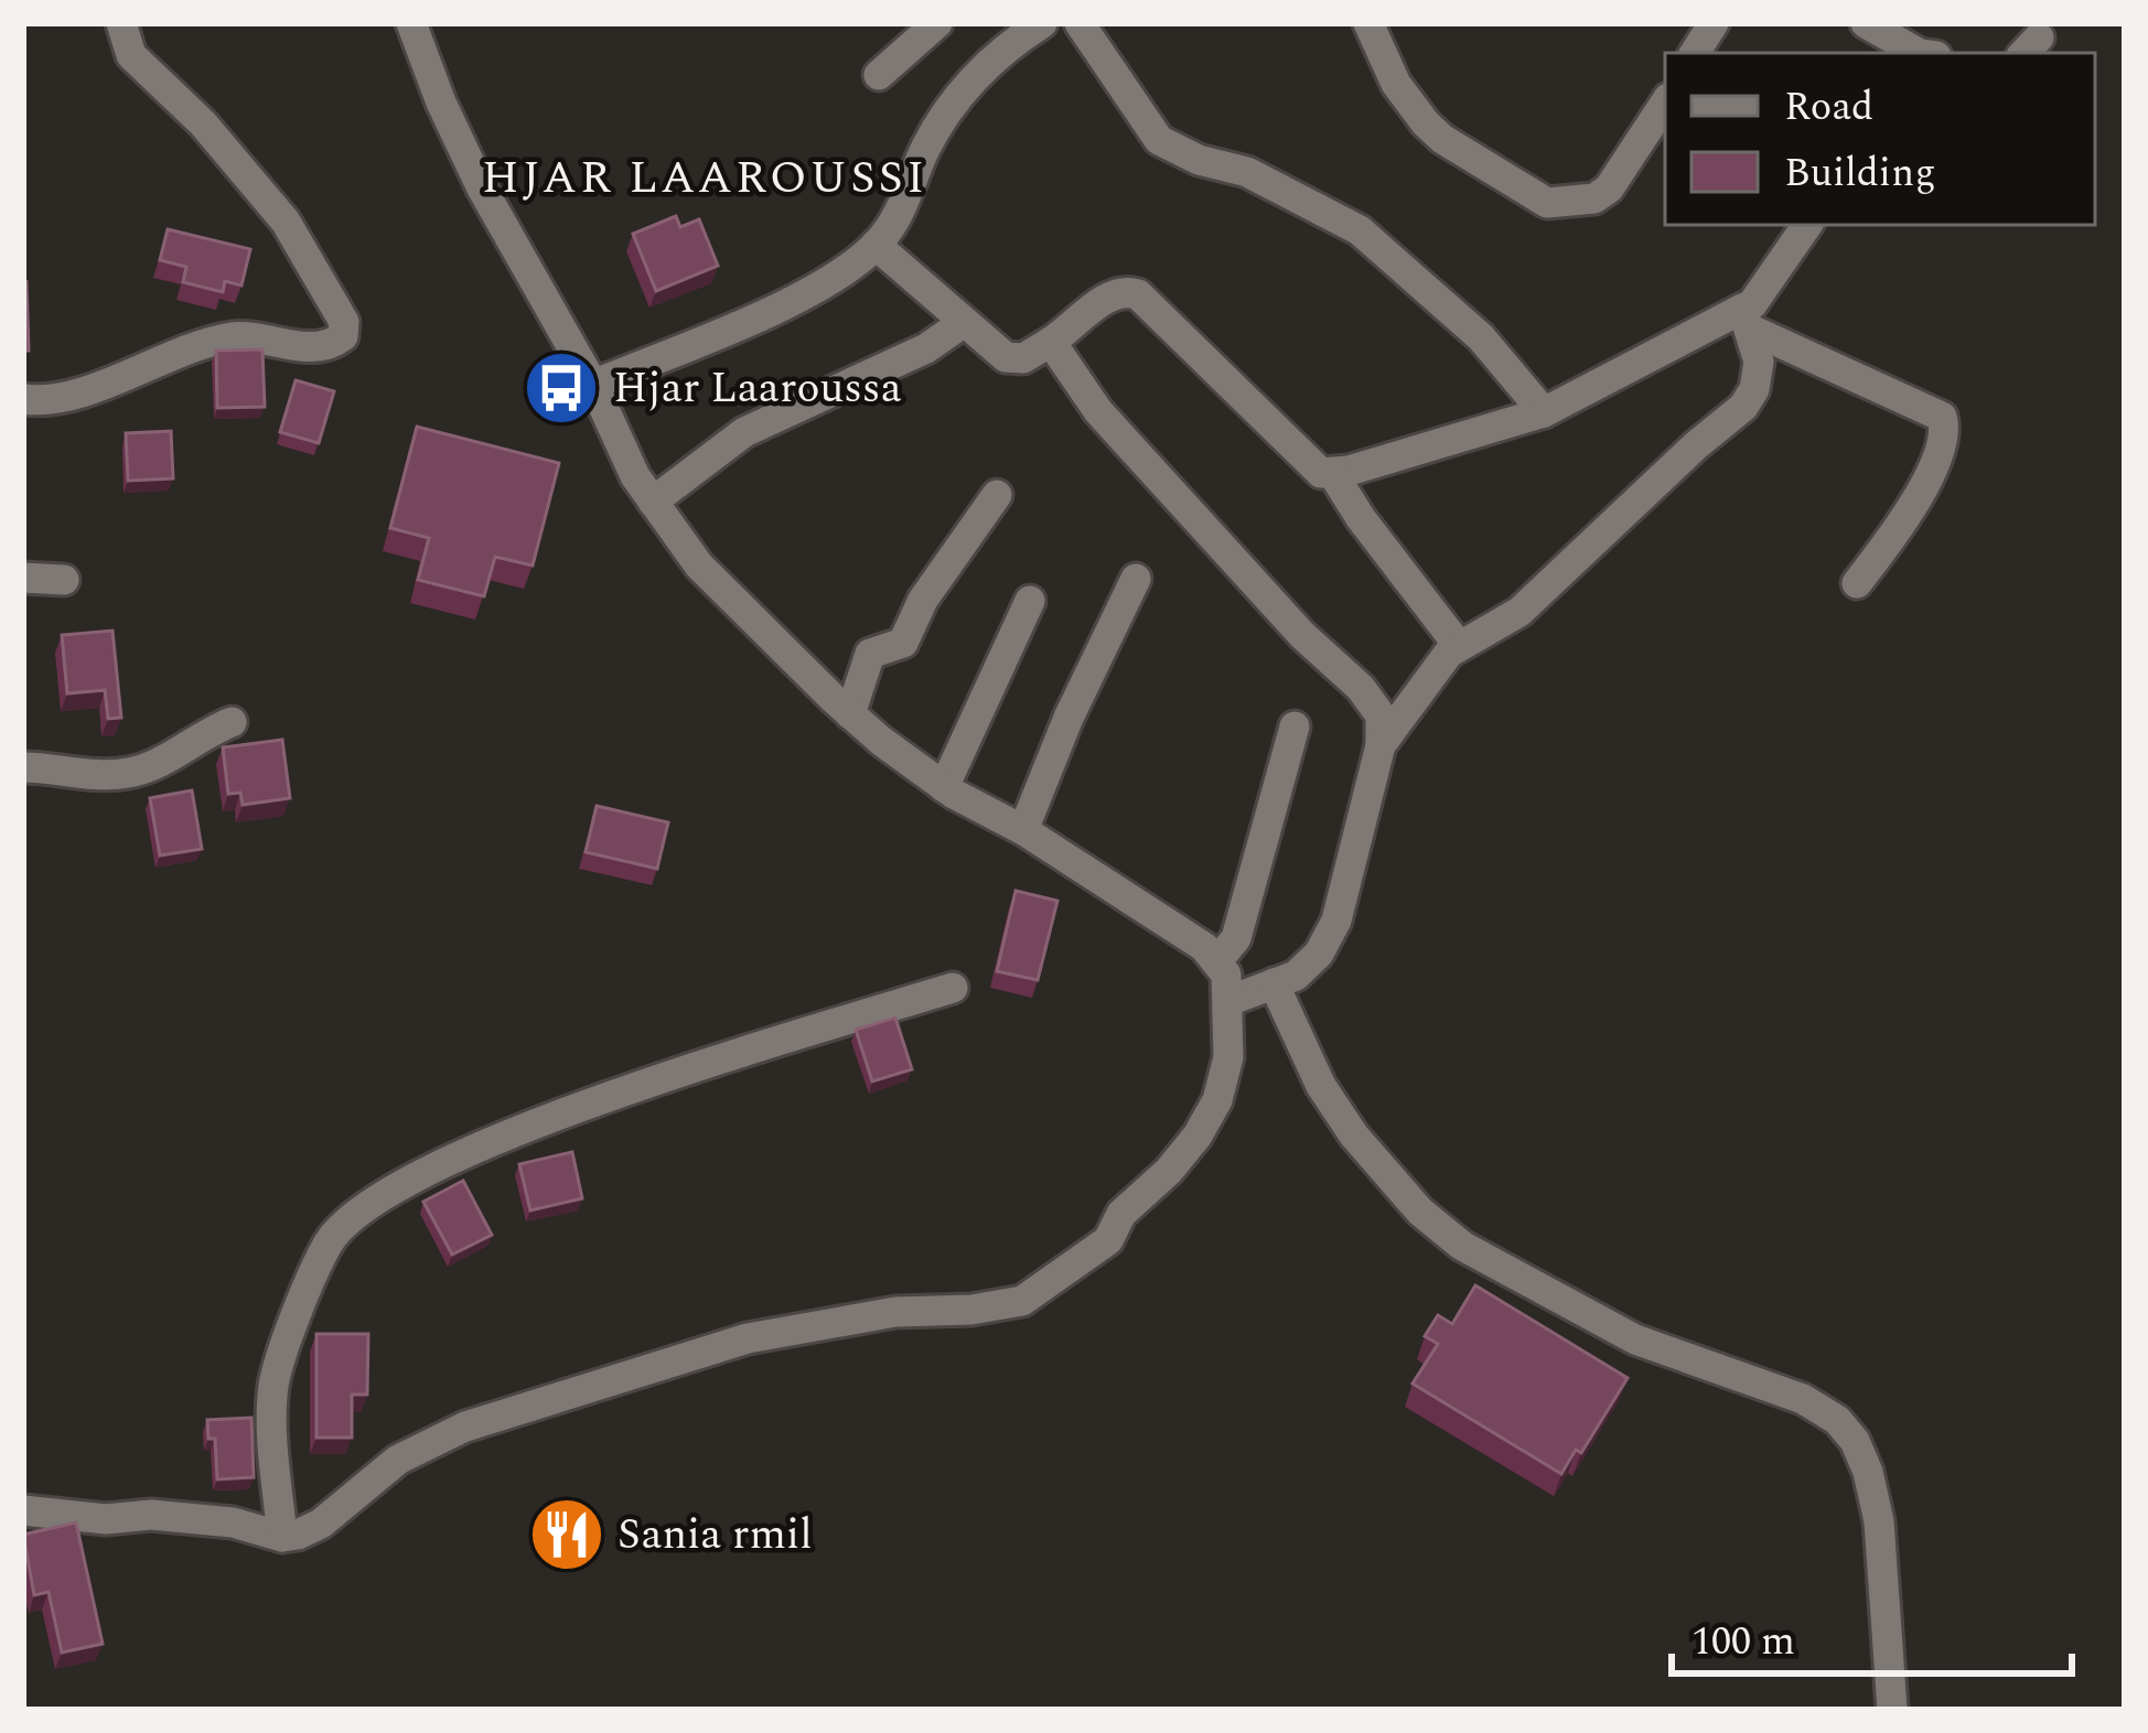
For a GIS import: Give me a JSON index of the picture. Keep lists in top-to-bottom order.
{
  "districts": ["HJAR LAAROUSSI"],
  "places": {
    "bus stop": ["Hjar Laaroussa"],
    "restaurant": ["Sania rmil"]
  },
  "legend": ["Road", "Building"],
  "scale_bar": "100 m"
}
